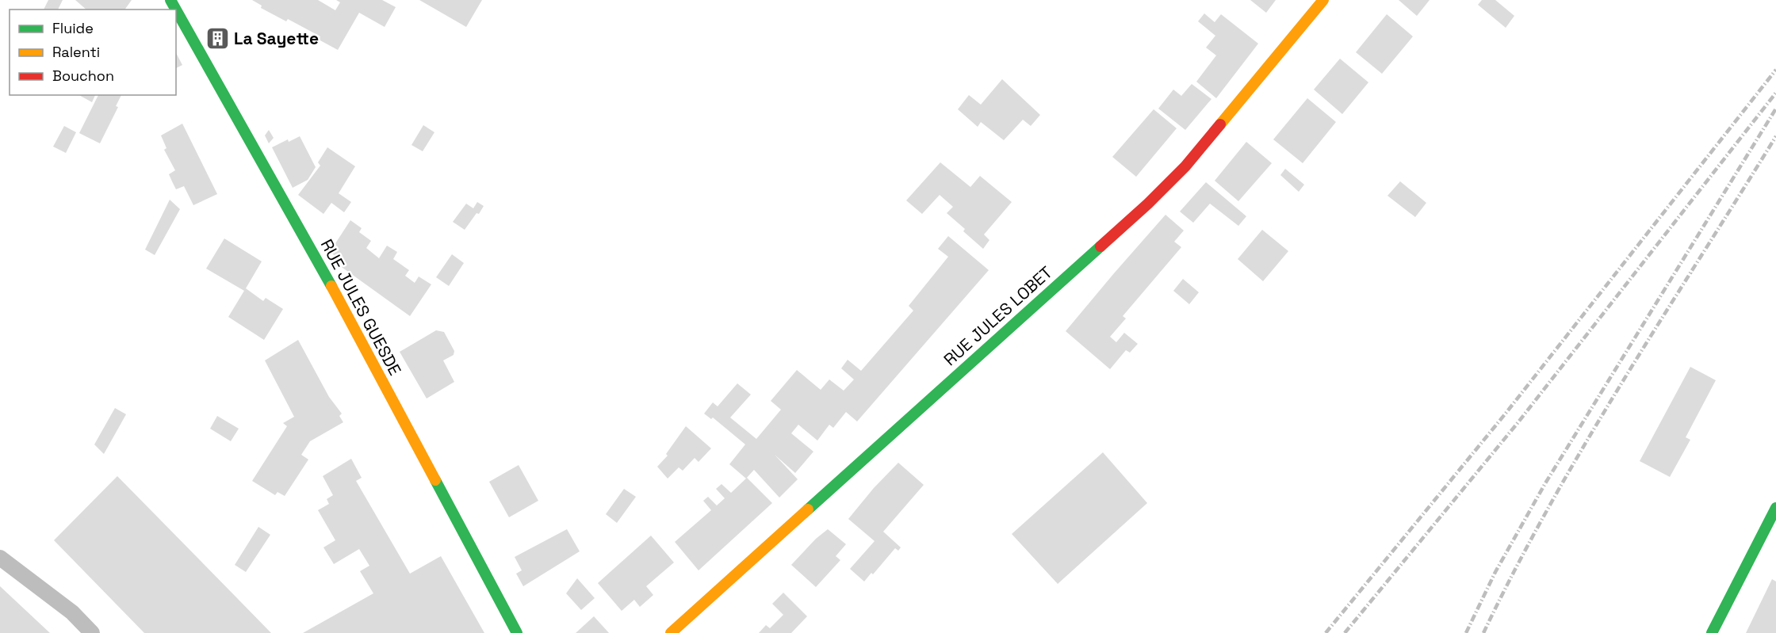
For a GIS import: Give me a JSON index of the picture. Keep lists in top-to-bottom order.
{
  "streets": {
    "street": ["RUE JULES GUESDE", "RUE JULES LOBET"]
  },
  "places": {
    "building": ["La Sayette"]
  },
  "legend": ["Fluide", "Ralenti", "Bouchon"]
}
